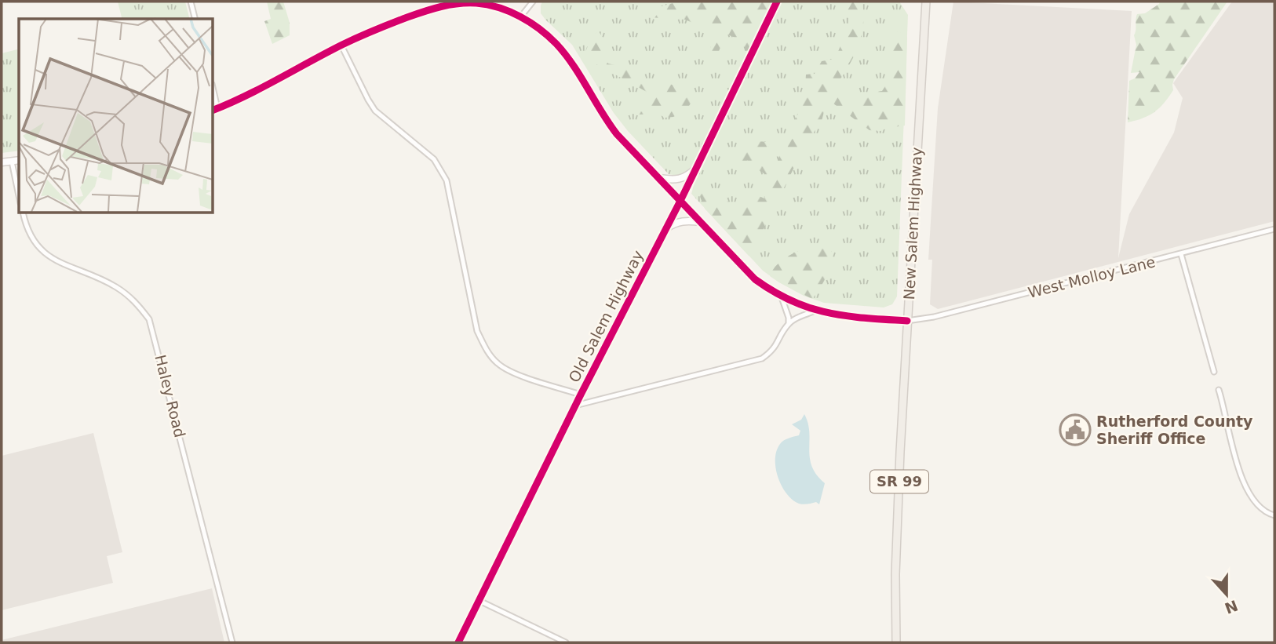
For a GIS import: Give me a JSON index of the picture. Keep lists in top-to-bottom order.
{
  "streets": {
    "main road": ["New Salem Highway", "SR 99"],
    "street": ["West Molloy Lane", "Old Salem Highway", "Haley Road"]
  },
  "crossings": [
    ["New Salem Highway", "West Molloy Lane"]
  ],
  "places": {
    "public building": ["Rutherford County Sheriff Office"]
  },
  "north": "bottom"
}
